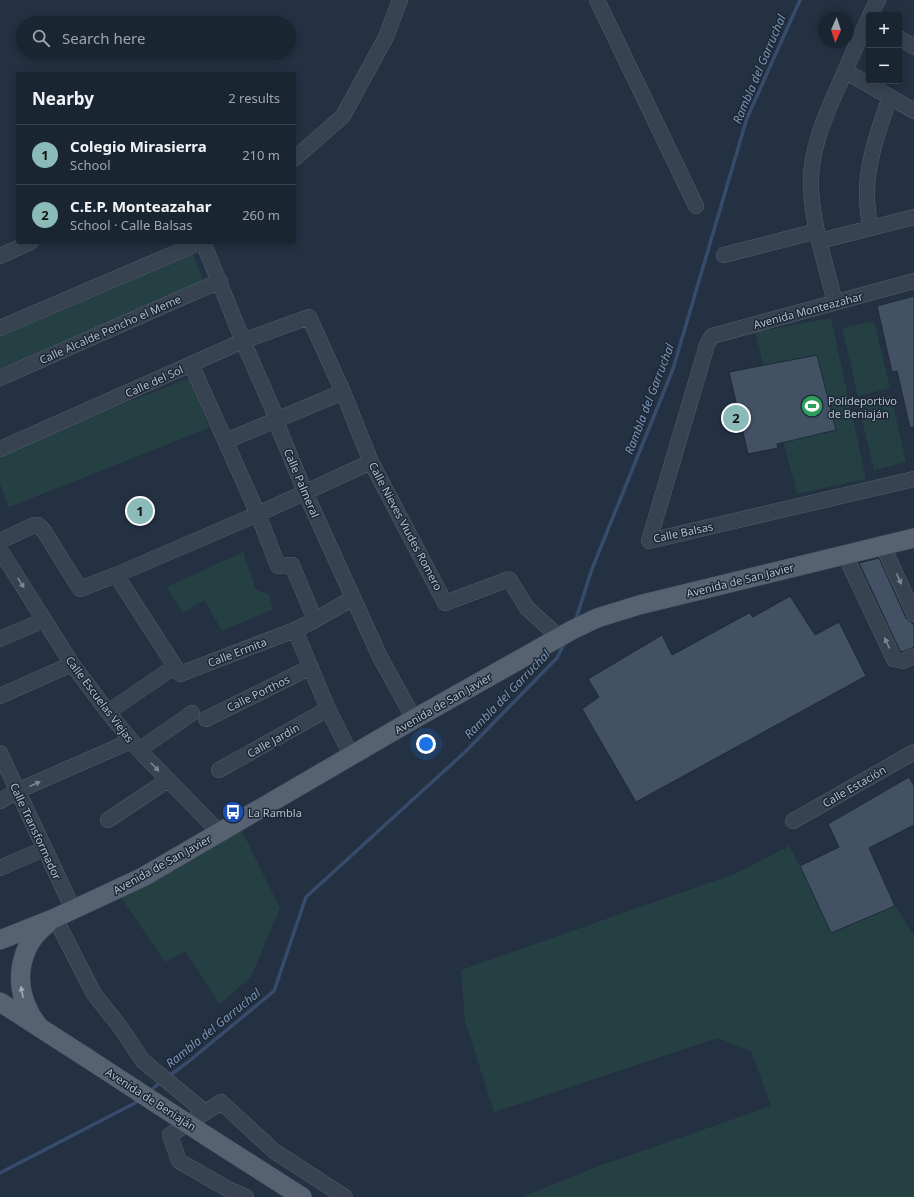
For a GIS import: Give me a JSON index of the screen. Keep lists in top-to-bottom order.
{
  "streets": {
    "main road": ["Avenida de San Javier", "Avenida de Beniaján"],
    "street": [
      "Avenida Monteazahar",
      "Calle Alcalde Pencho el Meme",
      "Calle del Sol",
      "Calle Palmeral",
      "Calle Nieves Viudes Romero",
      "Calle Balsas",
      "Calle Ermita",
      "Calle Porthos",
      "Calle Escuelas Viejas",
      "Calle Jardín",
      "Calle Estación",
      "Calle Transformador"
    ]
  },
  "crossings": [
    ["Avenida Monteazahar", "Calle Balsas"],
    ["Calle Alcalde Pencho el Meme", "Calle Palmeral"],
    ["Calle del Sol", "Calle Palmeral"],
    ["Calle del Sol", "Calle Nieves Viudes Romero"],
    ["Calle Palmeral", "Avenida de San Javier"],
    ["Calle Palmeral", "Calle Ermita"],
    ["Calle Nieves Viudes Romero", "Avenida de San Javier"],
    ["Avenida de San Javier", "Calle Escuelas Viejas"],
    ["Avenida de San Javier", "Calle Transformador"],
    ["Calle Ermita", "Calle Escuelas Viejas"]
  ],
  "one_way": ["Calle Escuelas Viejas"],
  "water": ["Rambla del Garruchal"],
  "places": {
    "sports": ["Polideportivo de Beniaján"],
    "bus stop": ["La Rambla"]
  },
  "north": "bottom",
  "page": {
    "map_buttons": ["+", "−"],
    "search": "Search here",
    "heading": ["Nearby", "2 results"],
    "list": [
      {
        "mark": "1",
        "name": "Colegio Mirasierra",
        "note": "School",
        "value": "210 m"
      },
      {
        "mark": "2",
        "name": "C.E.P. Monteazahar",
        "note": "School · Calle Balsas",
        "value": "260 m"
      }
    ],
    "pins": ["2", "1"]
  }
}
